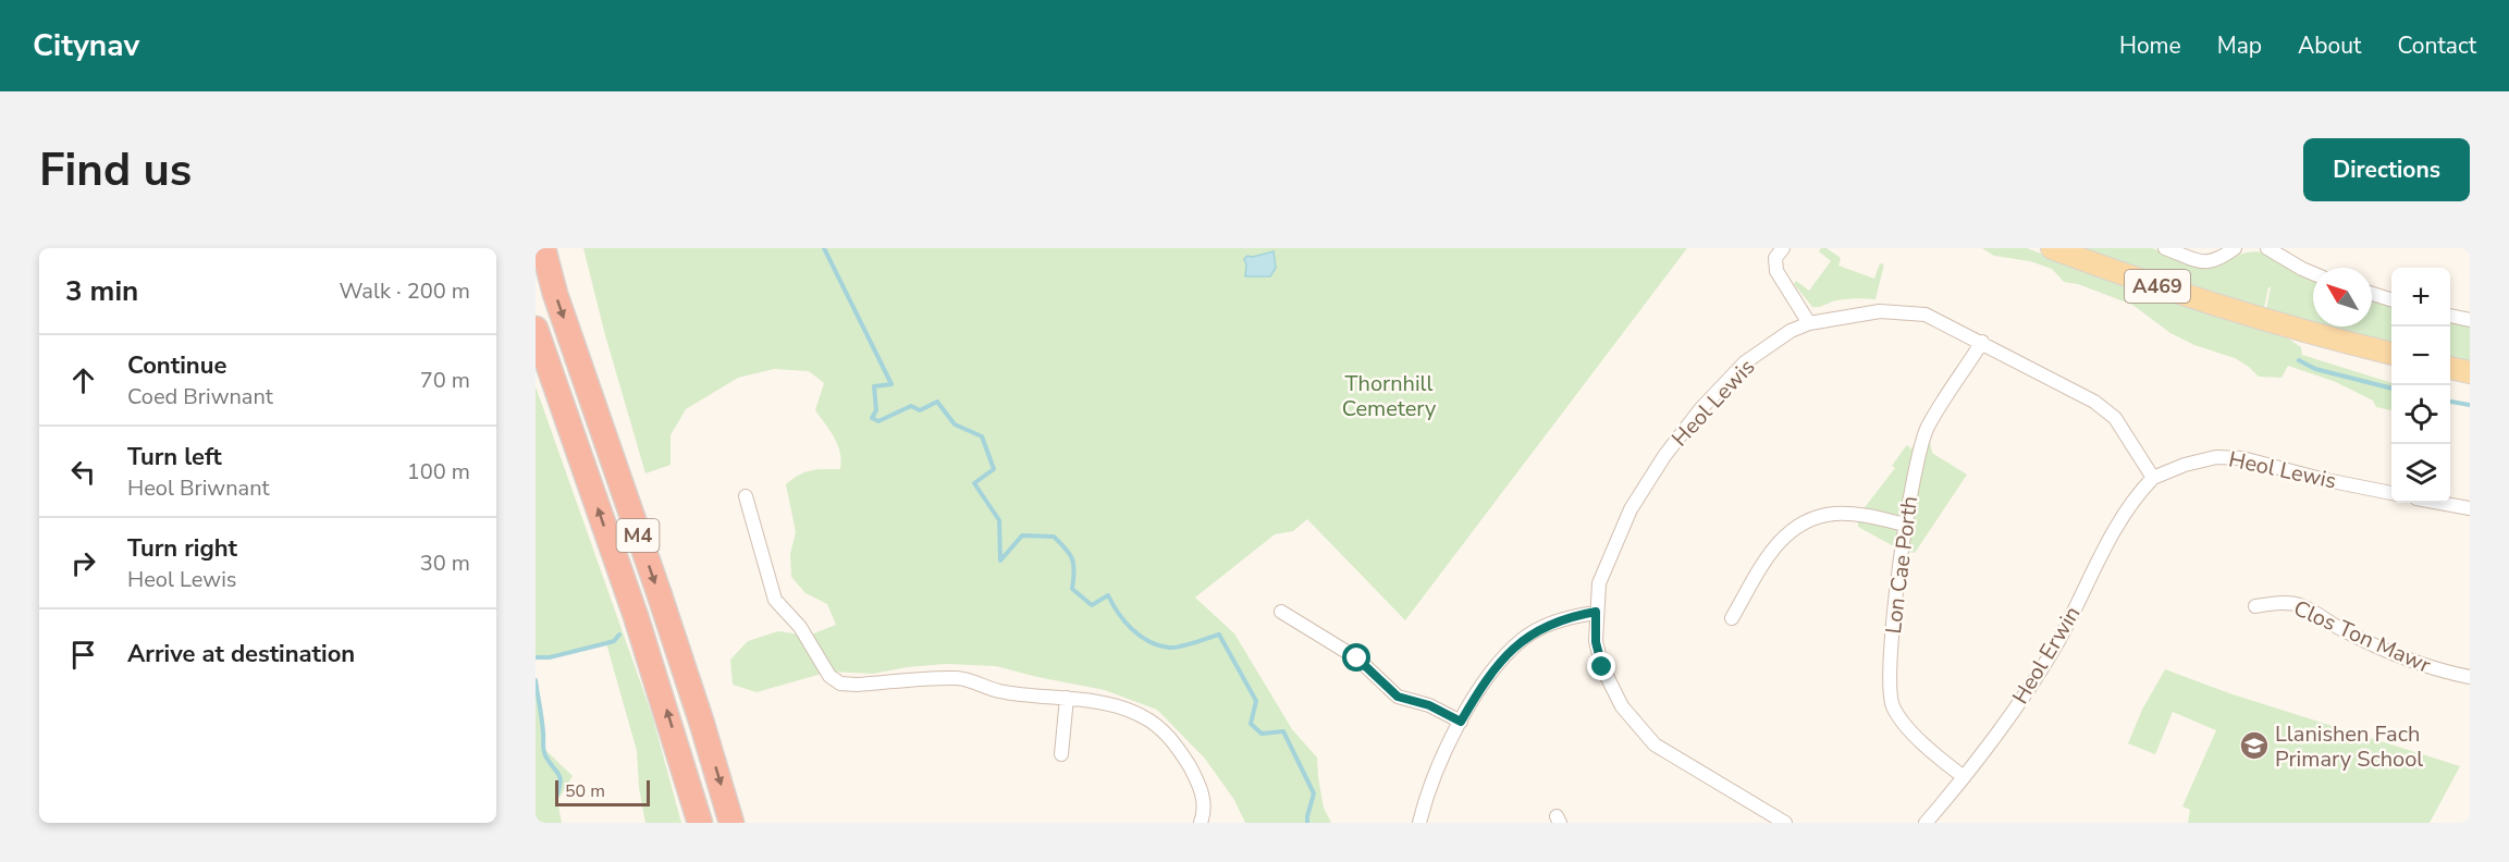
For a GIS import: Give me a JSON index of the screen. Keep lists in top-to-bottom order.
{
  "streets": {
    "highway": ["M4"],
    "main road": ["A469"],
    "street": [
      "Heol Lewis",
      "Lon Cae Porth",
      "Clos Ton Mawr",
      "Heol Erwin"
    ]
  },
  "crossings": [
    ["Heol Lewis", "Lon Cae Porth"],
    ["Heol Lewis", "Heol Erwin"],
    ["Lon Cae Porth", "Heol Erwin"]
  ],
  "parks": ["Thornhill Cemetery"],
  "places": {
    "school or university": ["Llanishen Fach Primary School"]
  },
  "scale_bar": "50 m",
  "north": "top left",
  "page": {
    "header": "Citynav",
    "nav": [
      "Home",
      "Map",
      "About",
      "Contact"
    ],
    "buttons": "Directions",
    "title": "Find us",
    "heading": ["3 min", "Walk · 200 m"],
    "map_buttons": ["+", "−"],
    "list": [
      ["Continue", "Coed Briwnant", "70 m"],
      ["Turn left", "Heol Briwnant", "100 m"],
      ["Turn right", "Heol Lewis", "30 m"],
      "Arrive at destination"
    ],
    "scale": "50 m"
  }
}
